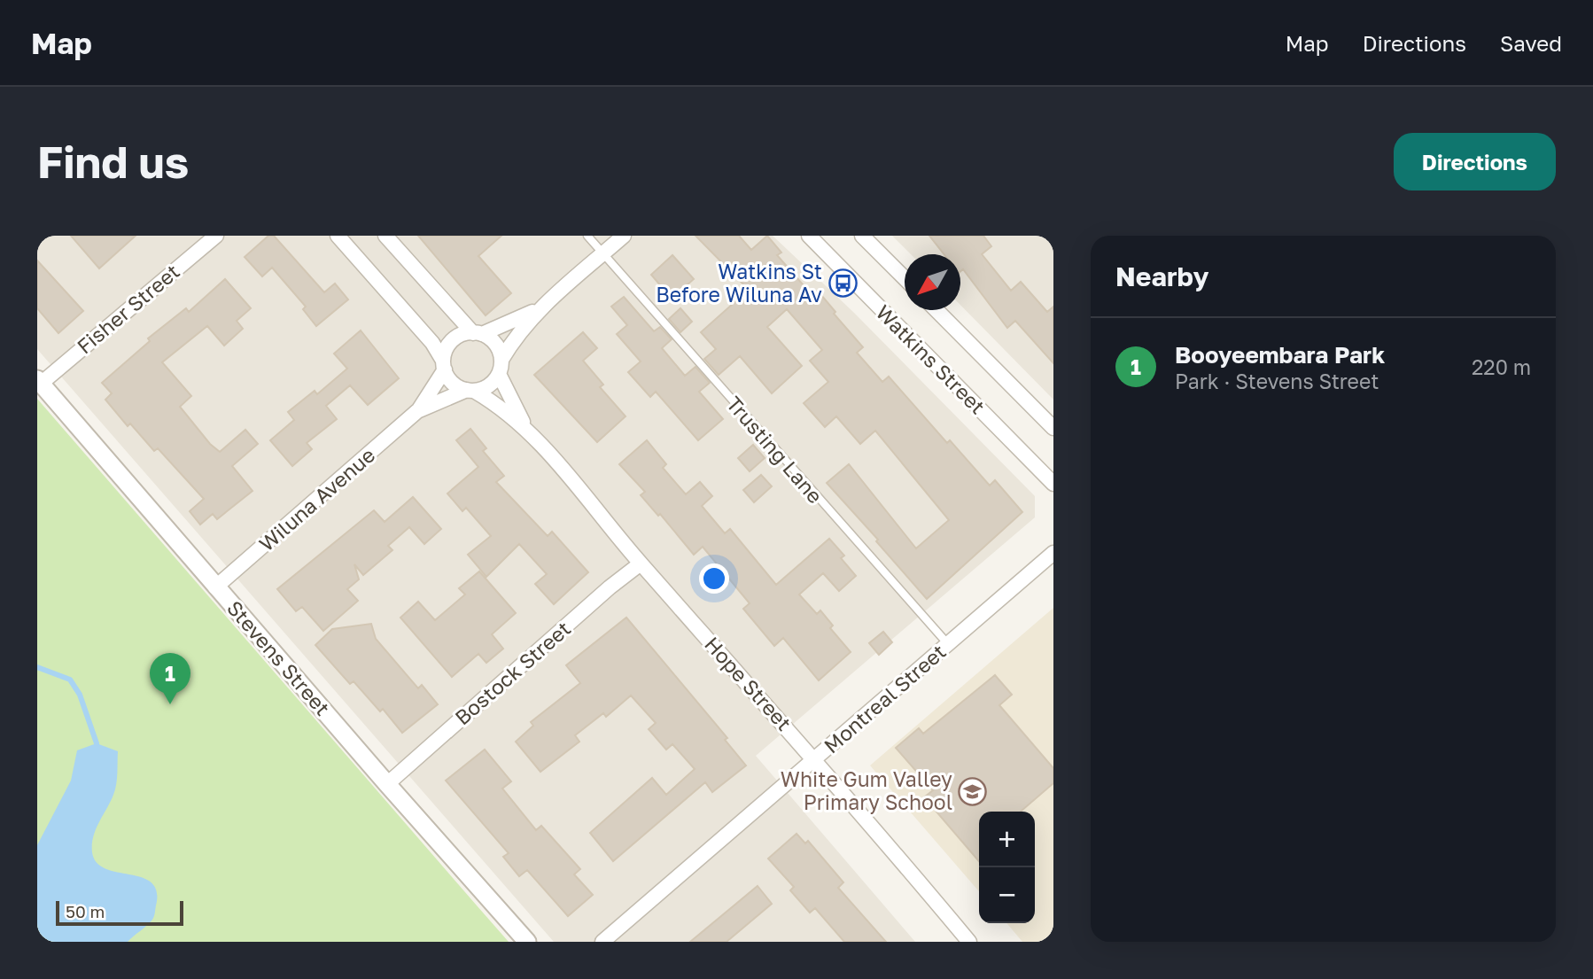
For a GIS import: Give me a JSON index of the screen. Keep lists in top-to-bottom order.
{
  "streets": {
    "street": [
      "Fisher Street",
      "Watkins Street",
      "Wiluna Avenue",
      "Stevens Street",
      "Bostock Street",
      "Hope Street",
      "Montreal Street"
    ],
    "lane": ["Trusting Lane"]
  },
  "crossings": [
    ["Fisher Street", "Stevens Street"],
    ["Trusting Lane", "Montreal Street"],
    ["Wiluna Avenue", "Stevens Street"],
    ["Wiluna Avenue", "Hope Street"],
    ["Stevens Street", "Bostock Street"],
    ["Bostock Street", "Hope Street"],
    ["Hope Street", "Montreal Street"]
  ],
  "places": {
    "bus stop": ["Watkins St Before Wiluna Av"],
    "school or university": ["White Gum Valley Primary School"]
  },
  "scale_bar": "50 m",
  "north": "bottom left",
  "page": {
    "header": "Map",
    "nav": ["Map", "Directions", "Saved"],
    "buttons": "Directions",
    "title": "Find us",
    "heading": "Nearby",
    "list": [
      {
        "mark": "1",
        "name": "Booyeembara Park",
        "note": "Park · Stevens Street",
        "value": "220 m"
      }
    ],
    "pins": "1",
    "map_buttons": ["+", "−"],
    "scale": "50 m"
  }
}
